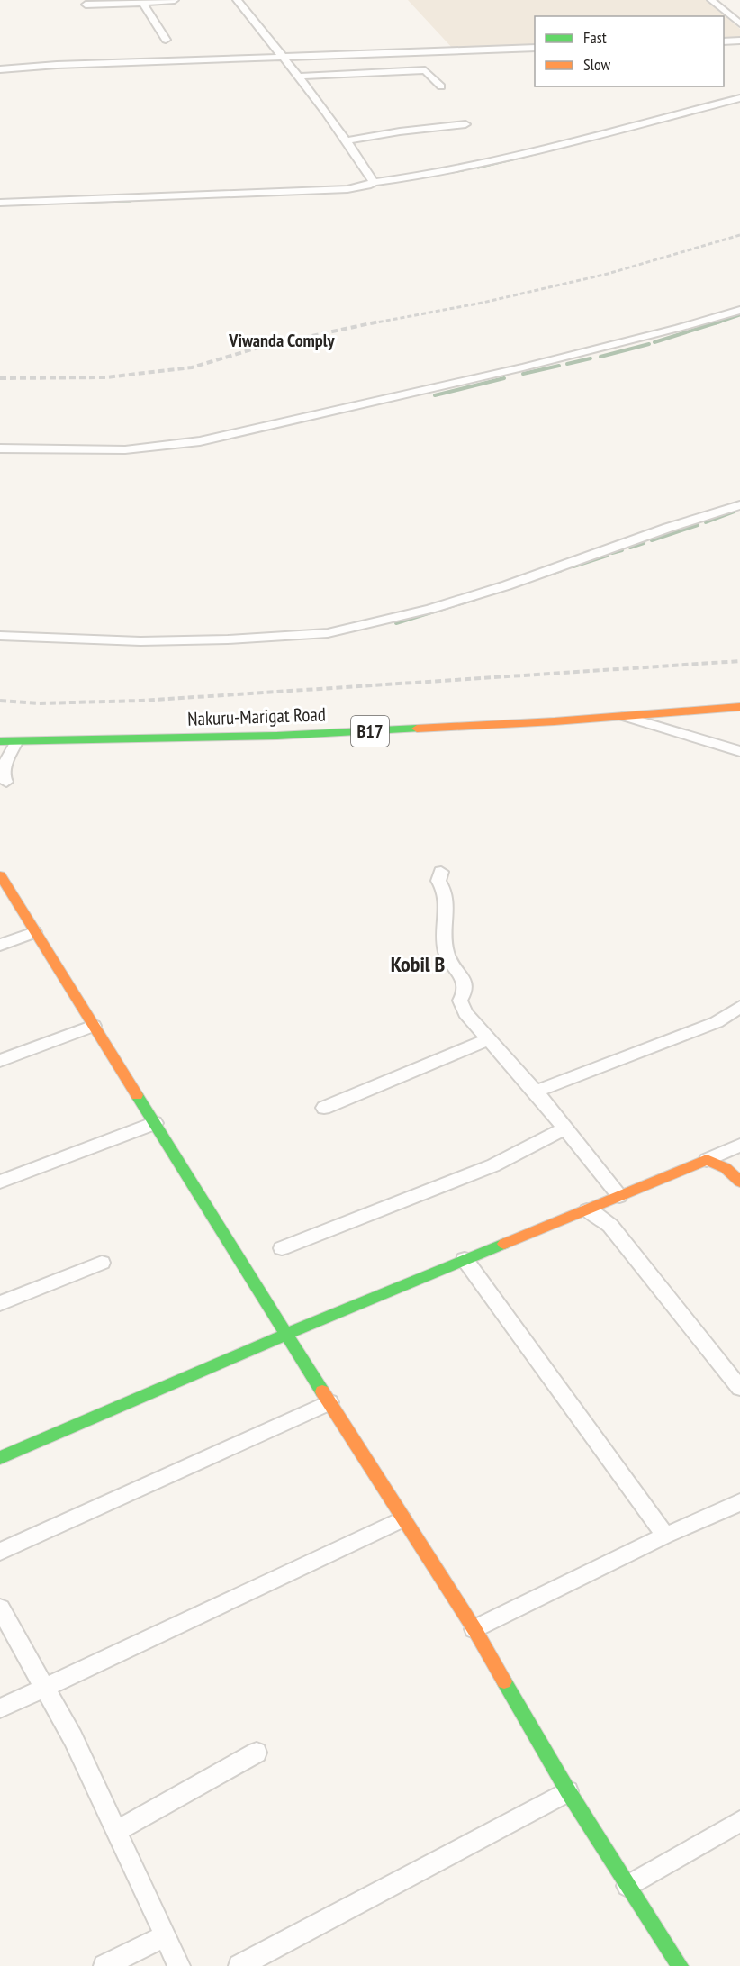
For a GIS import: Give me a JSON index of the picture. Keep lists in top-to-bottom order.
{
  "streets": {
    "street": ["Nakuru-Marigat Road", "B17"]
  },
  "districts": ["Viwanda Comply", "Kobil B"],
  "legend": ["Fast", "Slow"]
}
